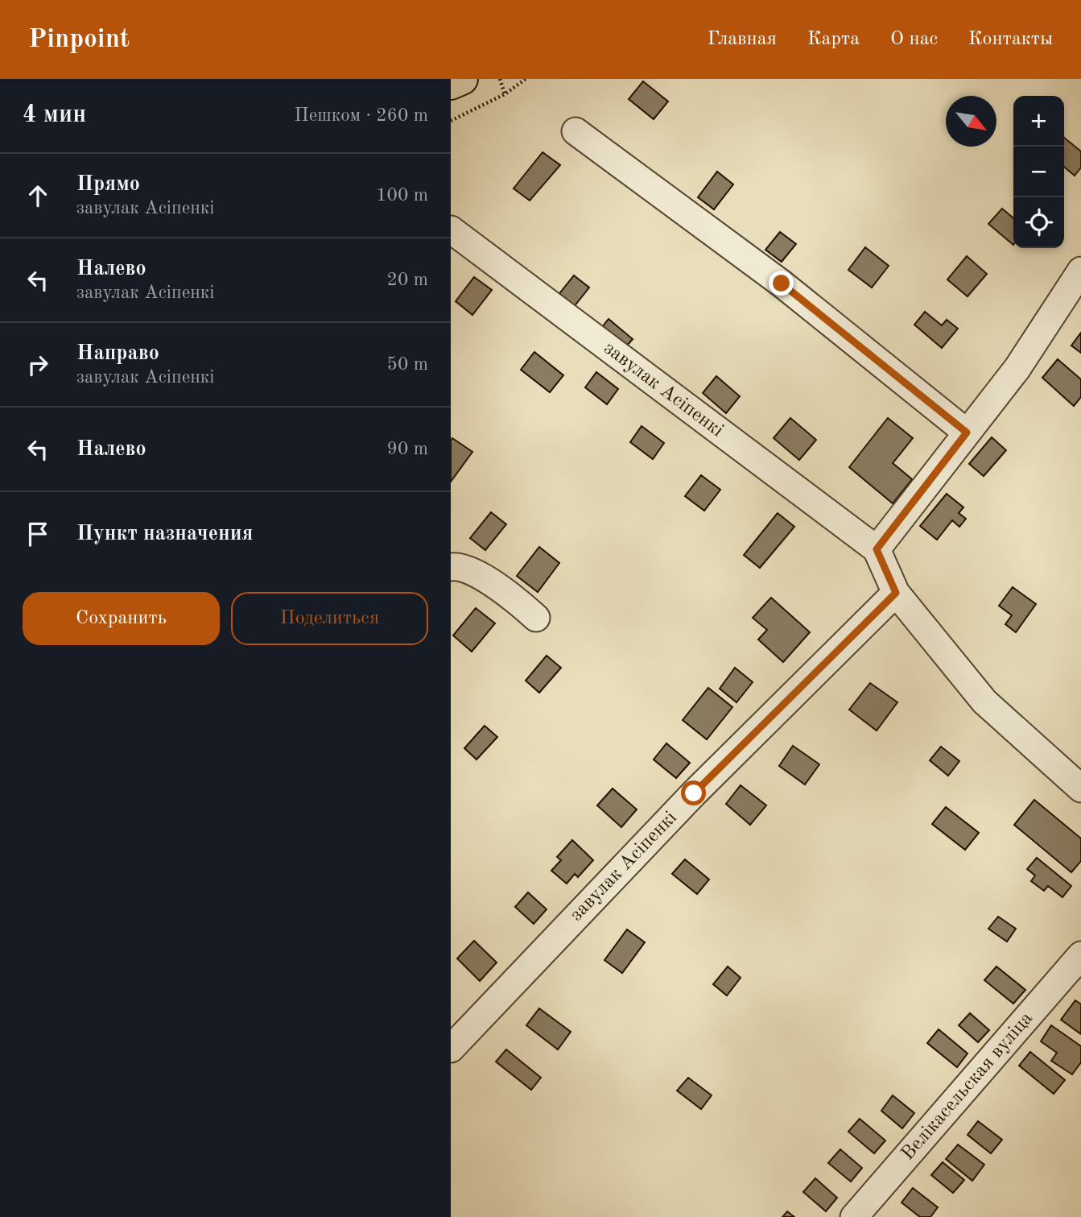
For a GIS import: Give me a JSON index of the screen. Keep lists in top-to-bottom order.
{
  "streets": {
    "street": ["завулак Асіпенкі", "Велікасельская вуліца"]
  },
  "north": "bottom right",
  "page": {
    "header": "Pinpoint",
    "nav": [
      "Главная",
      "Карта",
      "О нас",
      "Контакты"
    ],
    "heading": ["4 мин", "Пешком · 260 m"],
    "map_buttons": ["+", "−"],
    "list": [
      ["Прямо", "завулак Асіпенкі", "100 m"],
      ["Налево", "завулак Асіпенкі", "20 m"],
      ["Направо", "завулак Асіпенкі", "50 m"],
      ["Налево", "90 m"],
      "Пункт назначения"
    ],
    "buttons": ["Сохранить", "Поделиться"]
  }
}
